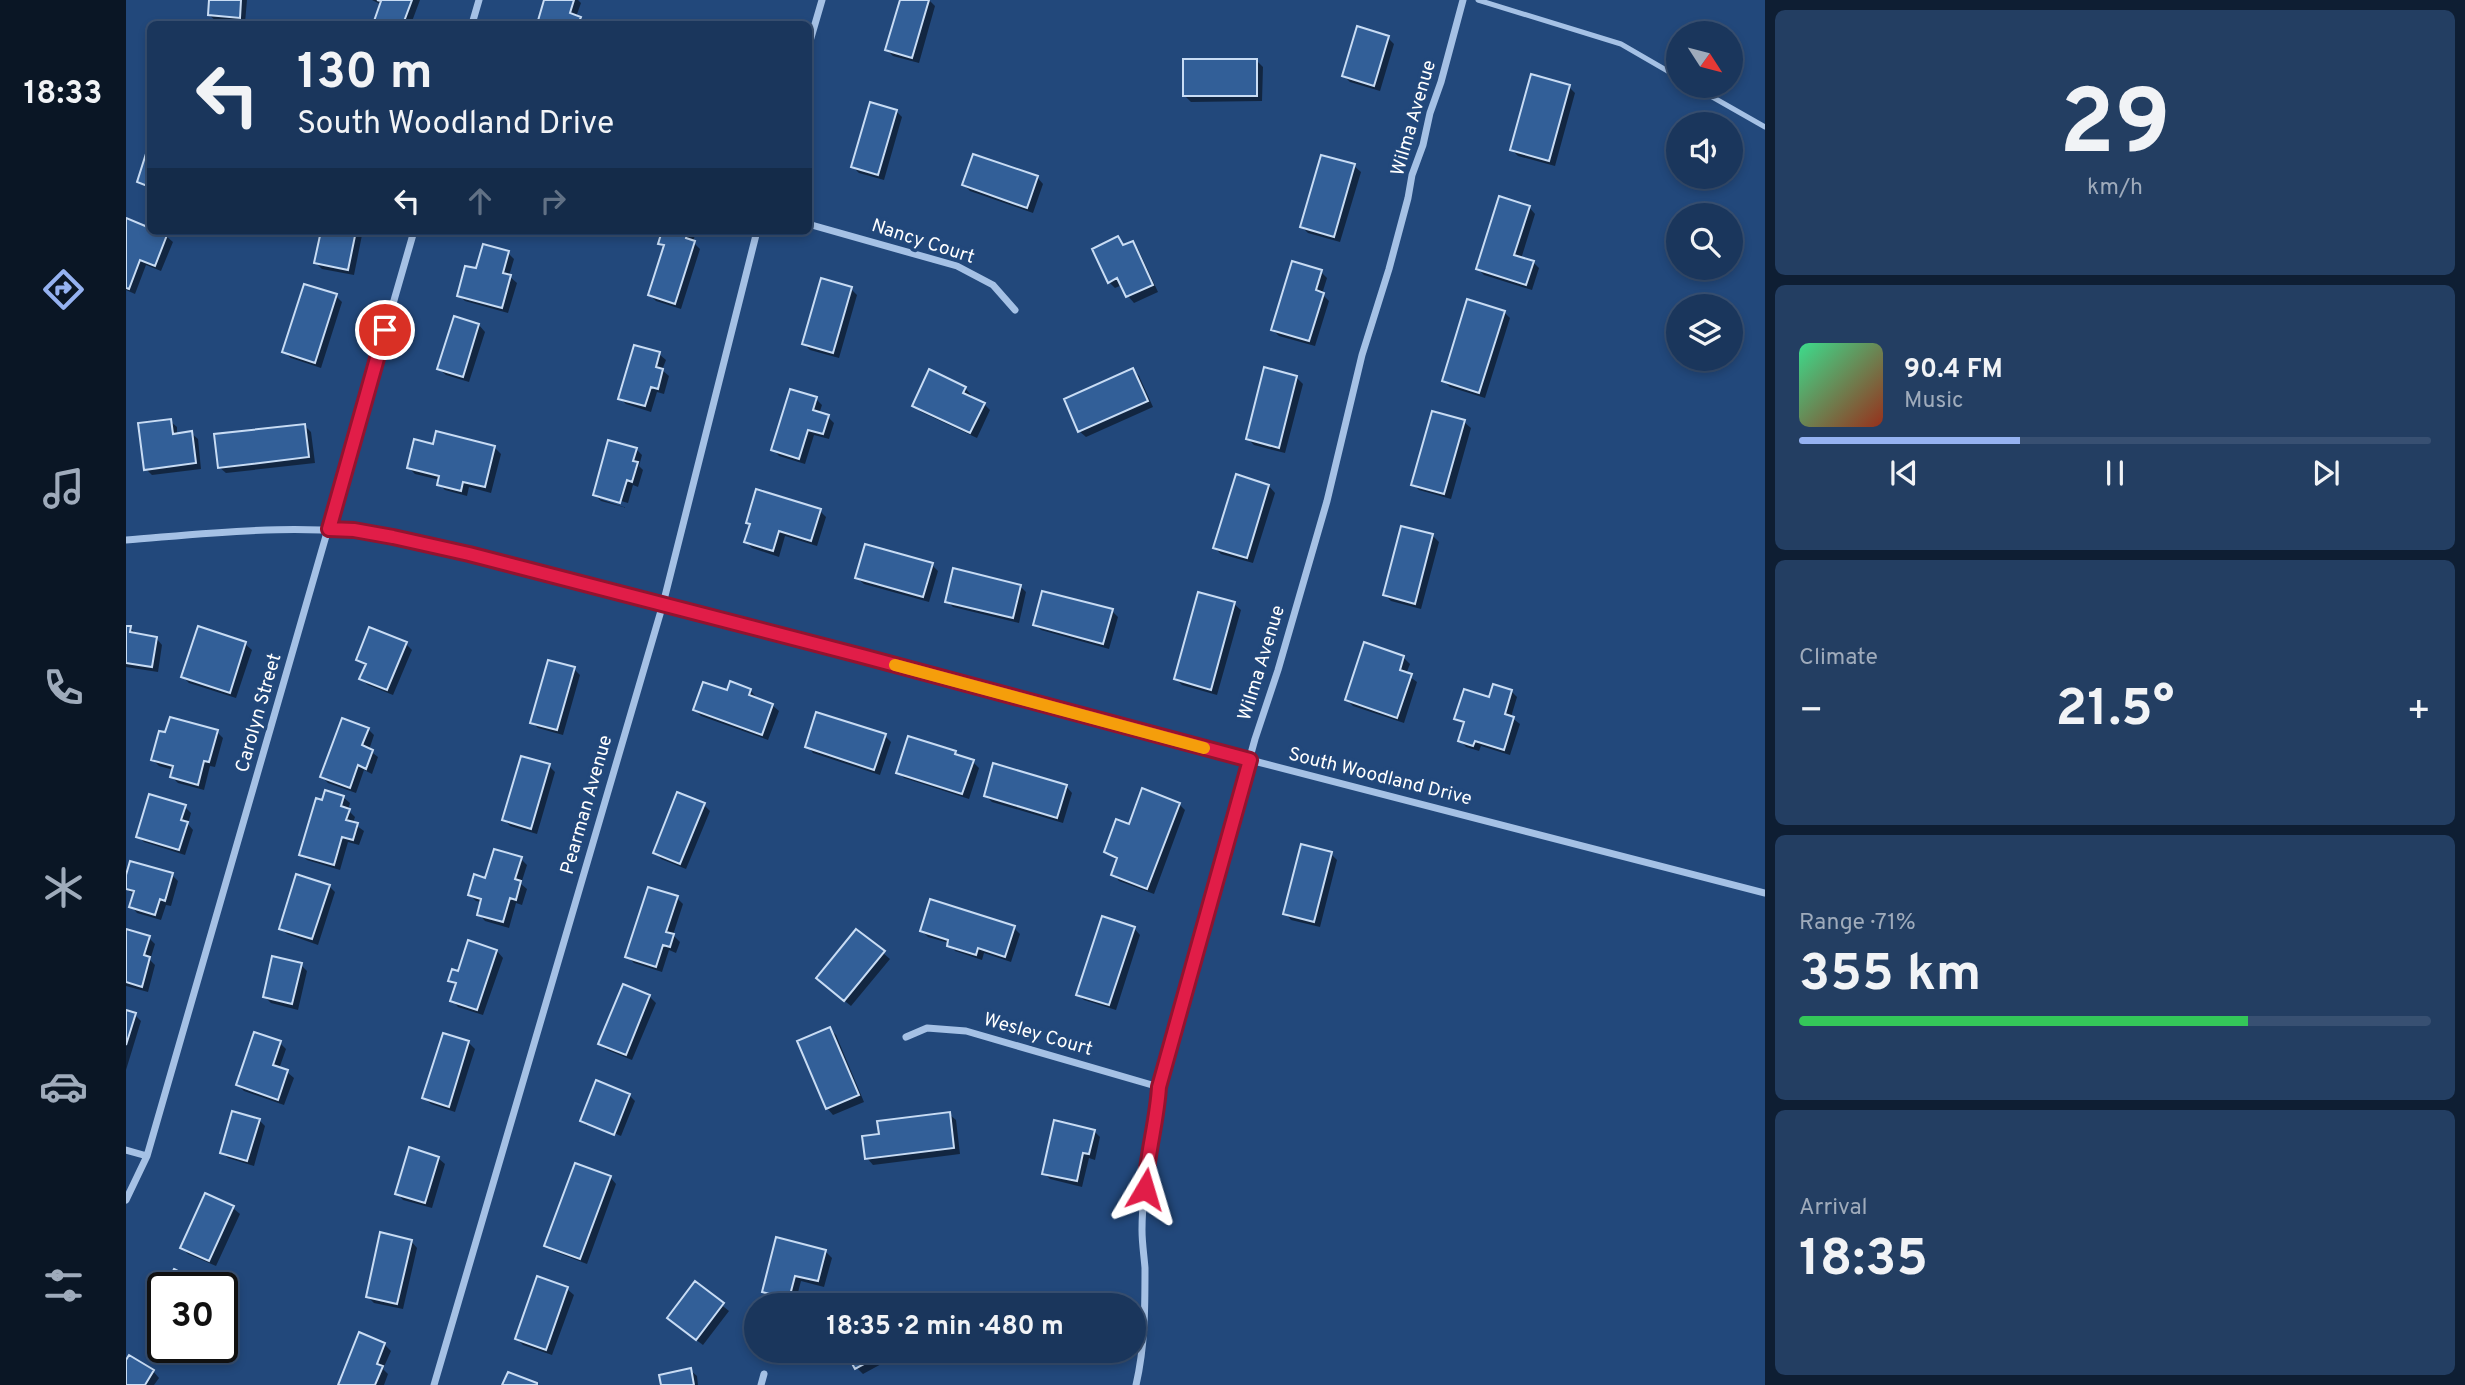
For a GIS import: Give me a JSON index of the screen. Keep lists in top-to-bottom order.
{
  "streets": {
    "street": [
      "Wilma Avenue",
      "Nancy Court",
      "Carolyn Street",
      "South Woodland Drive",
      "Pearman Avenue",
      "Wesley Court"
    ]
  },
  "crossings": [
    ["Wilma Avenue", "South Woodland Drive"],
    ["Wilma Avenue", "Wesley Court"],
    ["Carolyn Street", "South Woodland Drive"],
    ["South Woodland Drive", "Pearman Avenue"]
  ],
  "north": "bottom right",
  "page": {
    "tabs": "18:33",
    "tile": [
      ["29", "km/h"],
      "Climate",
      ["Range · 71%", "355 km"],
      ["Arrival", "18:35"]
    ],
    "turn": ["130 m", "South Woodland Drive"],
    "song": ["90.4 FM", "Music"],
    "heat": ["−", "21.5°", "+"],
    "limit": "30",
    "trip": "18:35 · 2 min · 480 m"
  }
}
